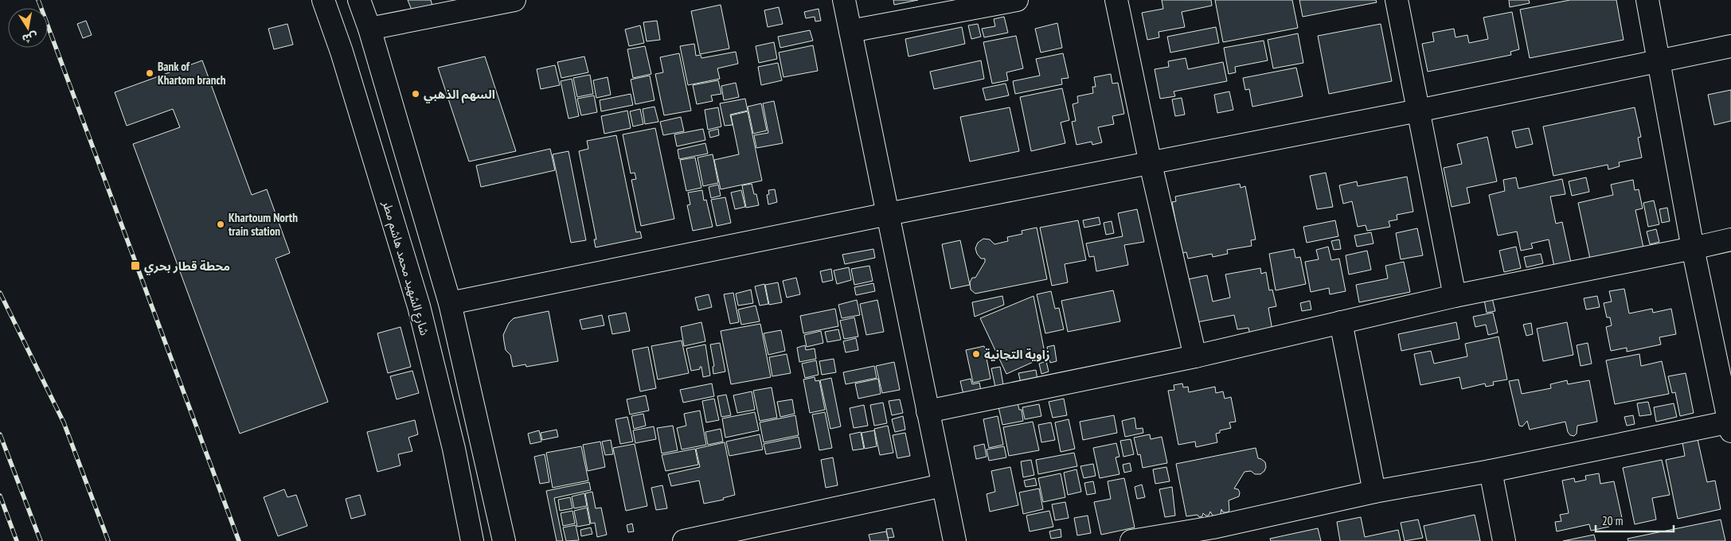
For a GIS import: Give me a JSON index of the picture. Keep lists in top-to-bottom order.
{
  "streets": {
    "street": ["شارع الشهيد محمد هاشم مطر"]
  },
  "places": {
    "other": [
      "Bank of Khartom branch",
      "السهم الذهبي",
      "Khartoum North train station",
      "زاوية التجانية"
    ],
    "transit": ["محطة قطار بحري"]
  },
  "scale_bar": "20 m",
  "north": "bottom"
}
